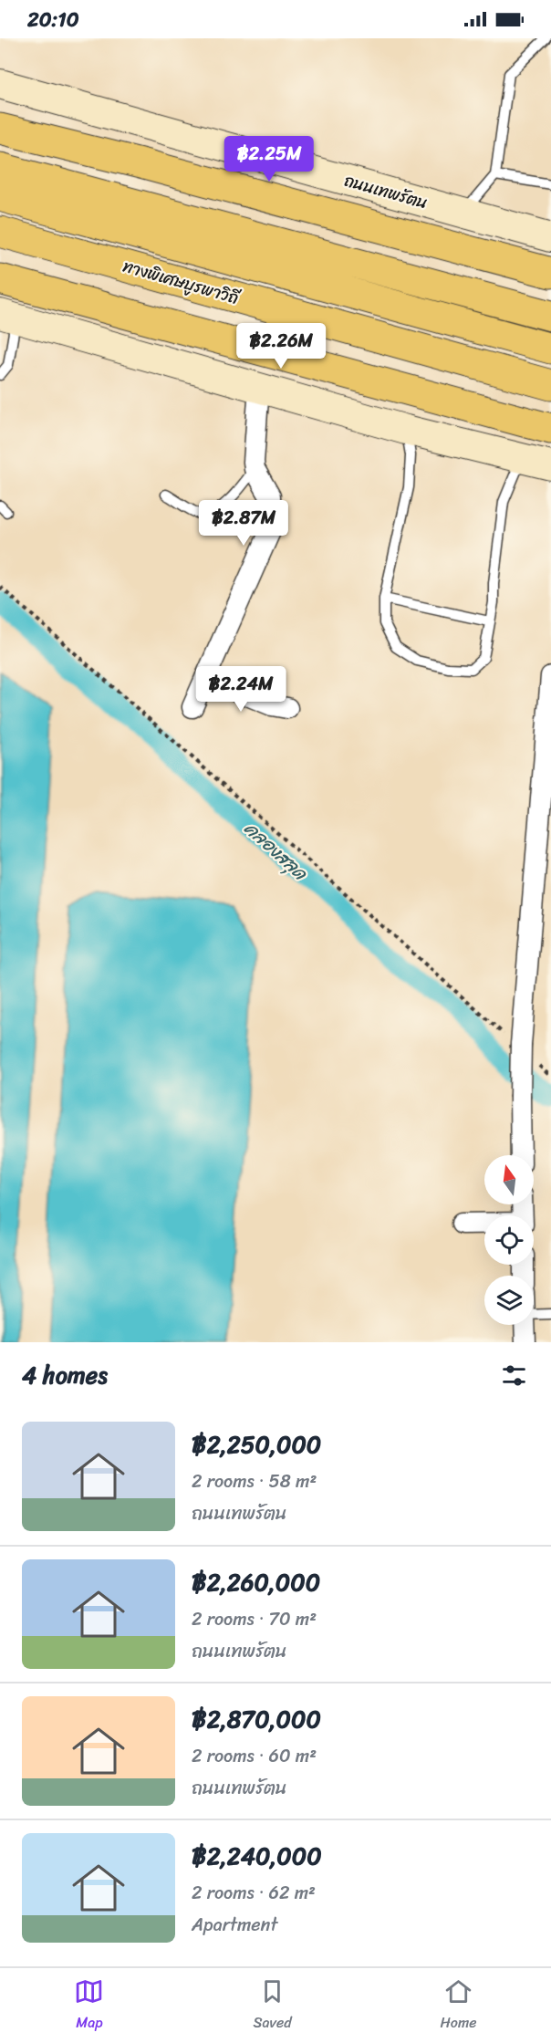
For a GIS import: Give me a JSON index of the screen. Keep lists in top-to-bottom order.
{
  "streets": {
    "highway": ["ทางพิเศษบูรพาวิถี"],
    "main road": ["ถนนเทพรัตน"]
  },
  "water": ["คลองสลุด"],
  "north": "top",
  "page": {
    "status": "20:10",
    "price": [
      "฿2.25M",
      "฿2.26M",
      "฿2.87M",
      "฿2.24M"
    ],
    "heading": "4 homes",
    "list": [
      {
        "name": "฿2,250,000",
        "note": "2 rooms · 58 m² · ถนนเทพรัตน"
      },
      {
        "name": "฿2,260,000",
        "note": "2 rooms · 70 m² · ถนนเทพรัตน"
      },
      {
        "name": "฿2,870,000",
        "note": "2 rooms · 60 m² · ถนนเทพรัตน"
      },
      {
        "name": "฿2,240,000",
        "note": "2 rooms · 62 m² · Apartment"
      }
    ],
    "tabs": ["Map", "Saved", "Home"]
  }
}
